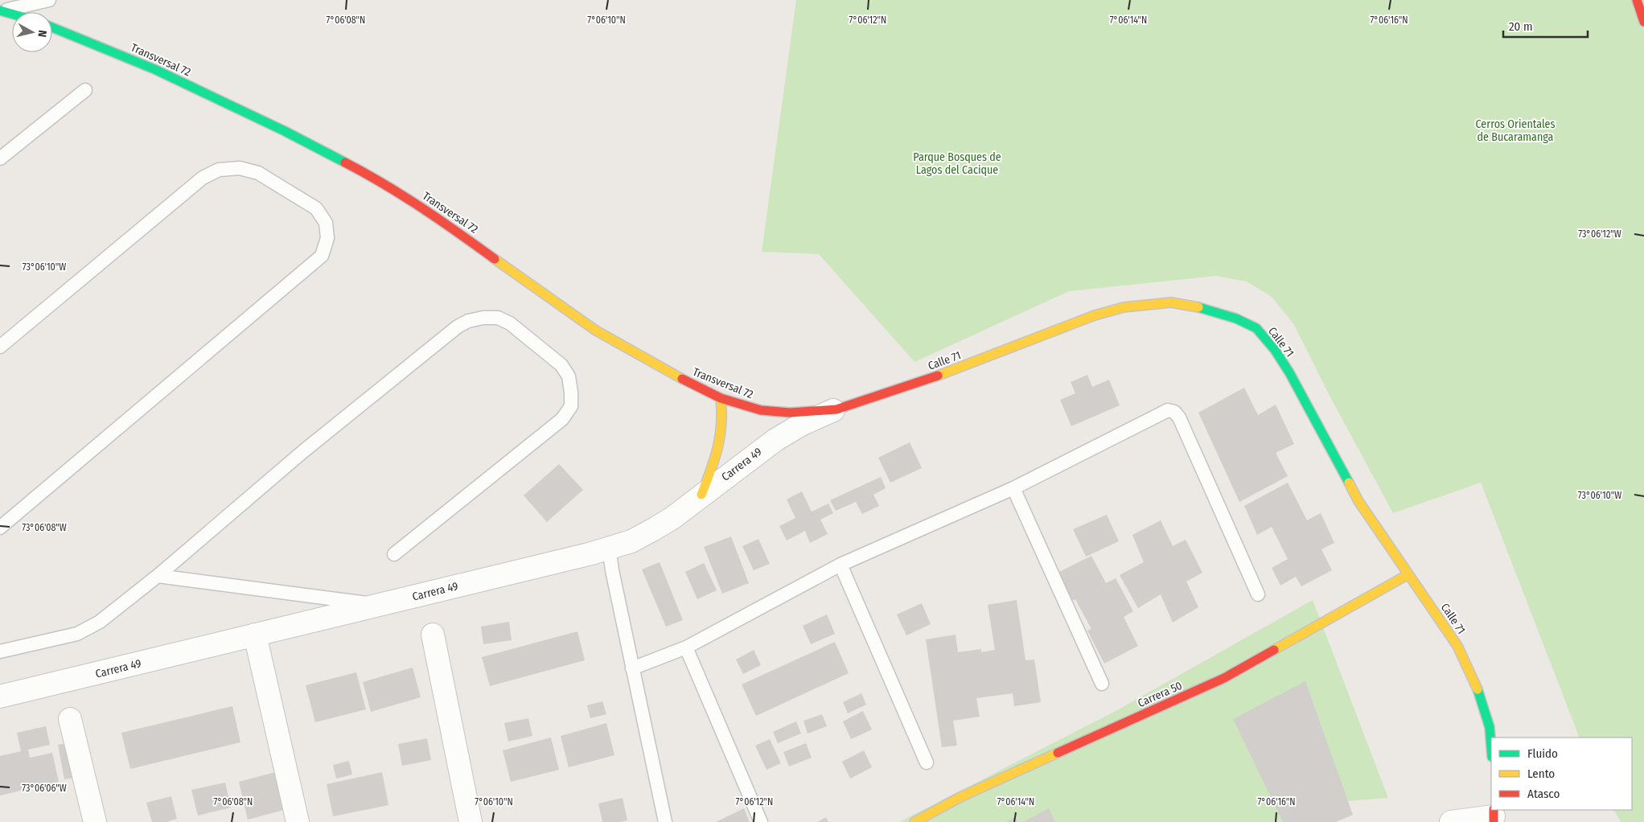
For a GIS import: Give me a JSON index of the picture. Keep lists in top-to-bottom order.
{
  "streets": {
    "street": [
      "Transversal 72",
      "Calle 71",
      "Carrera 49",
      "Carrera 50"
    ]
  },
  "crossings": [
    ["Transversal 72", "Calle 71"],
    ["Transversal 72", "Carrera 49"],
    ["Calle 71", "Carrera 49"],
    ["Calle 71", "Carrera 50"]
  ],
  "parks": ["Cerros Orientales de Bucaramanga", "Parque Bosques de Lagos del Cacique"],
  "legend": ["Fluido", "Lento", "Atasco"],
  "scale_bar": "20 m",
  "north": "right",
  "coordinates": [
    "7°06'08\"N",
    "7°06'10\"N",
    "7°06'12\"N",
    "7°06'14\"N",
    "7°06'16\"N",
    "73°06'12\"W",
    "73°06'10\"W",
    "73°06'08\"W",
    "73°06'06\"W"
  ]
}
